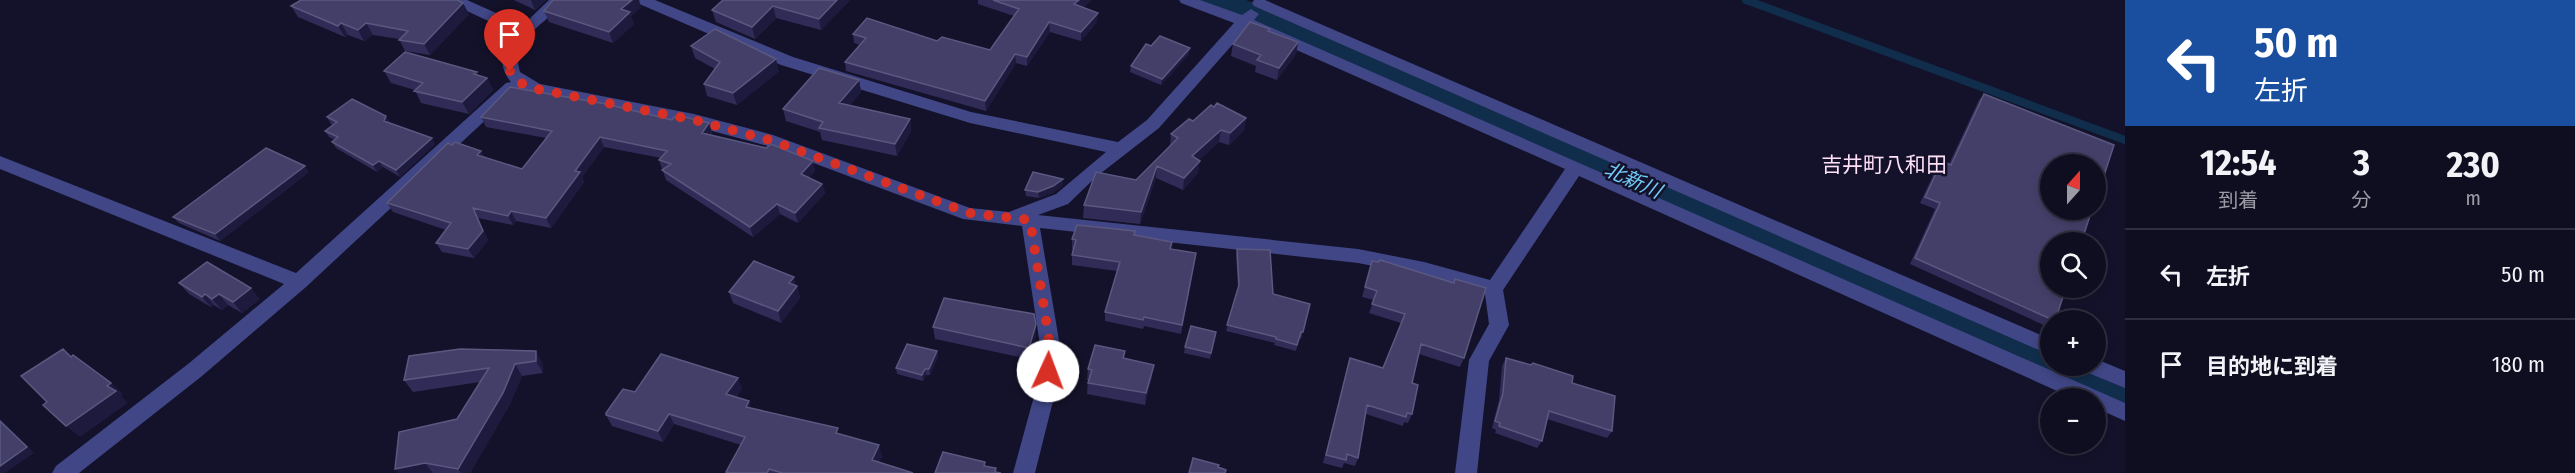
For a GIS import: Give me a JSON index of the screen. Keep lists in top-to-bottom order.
{
  "districts": ["吉井町八和田"],
  "water": ["北新川"],
  "north": "top",
  "page": {
    "turn": ["50 m", "左折"],
    "eta": [
      "12:54",
      "到着",
      "3",
      "分",
      "230",
      "m"
    ],
    "map_buttons": ["+", "−"],
    "list": [
      {
        "name": "左折",
        "value": "50 m"
      },
      {
        "name": "目的地に到着",
        "value": "180 m"
      }
    ]
  }
}
